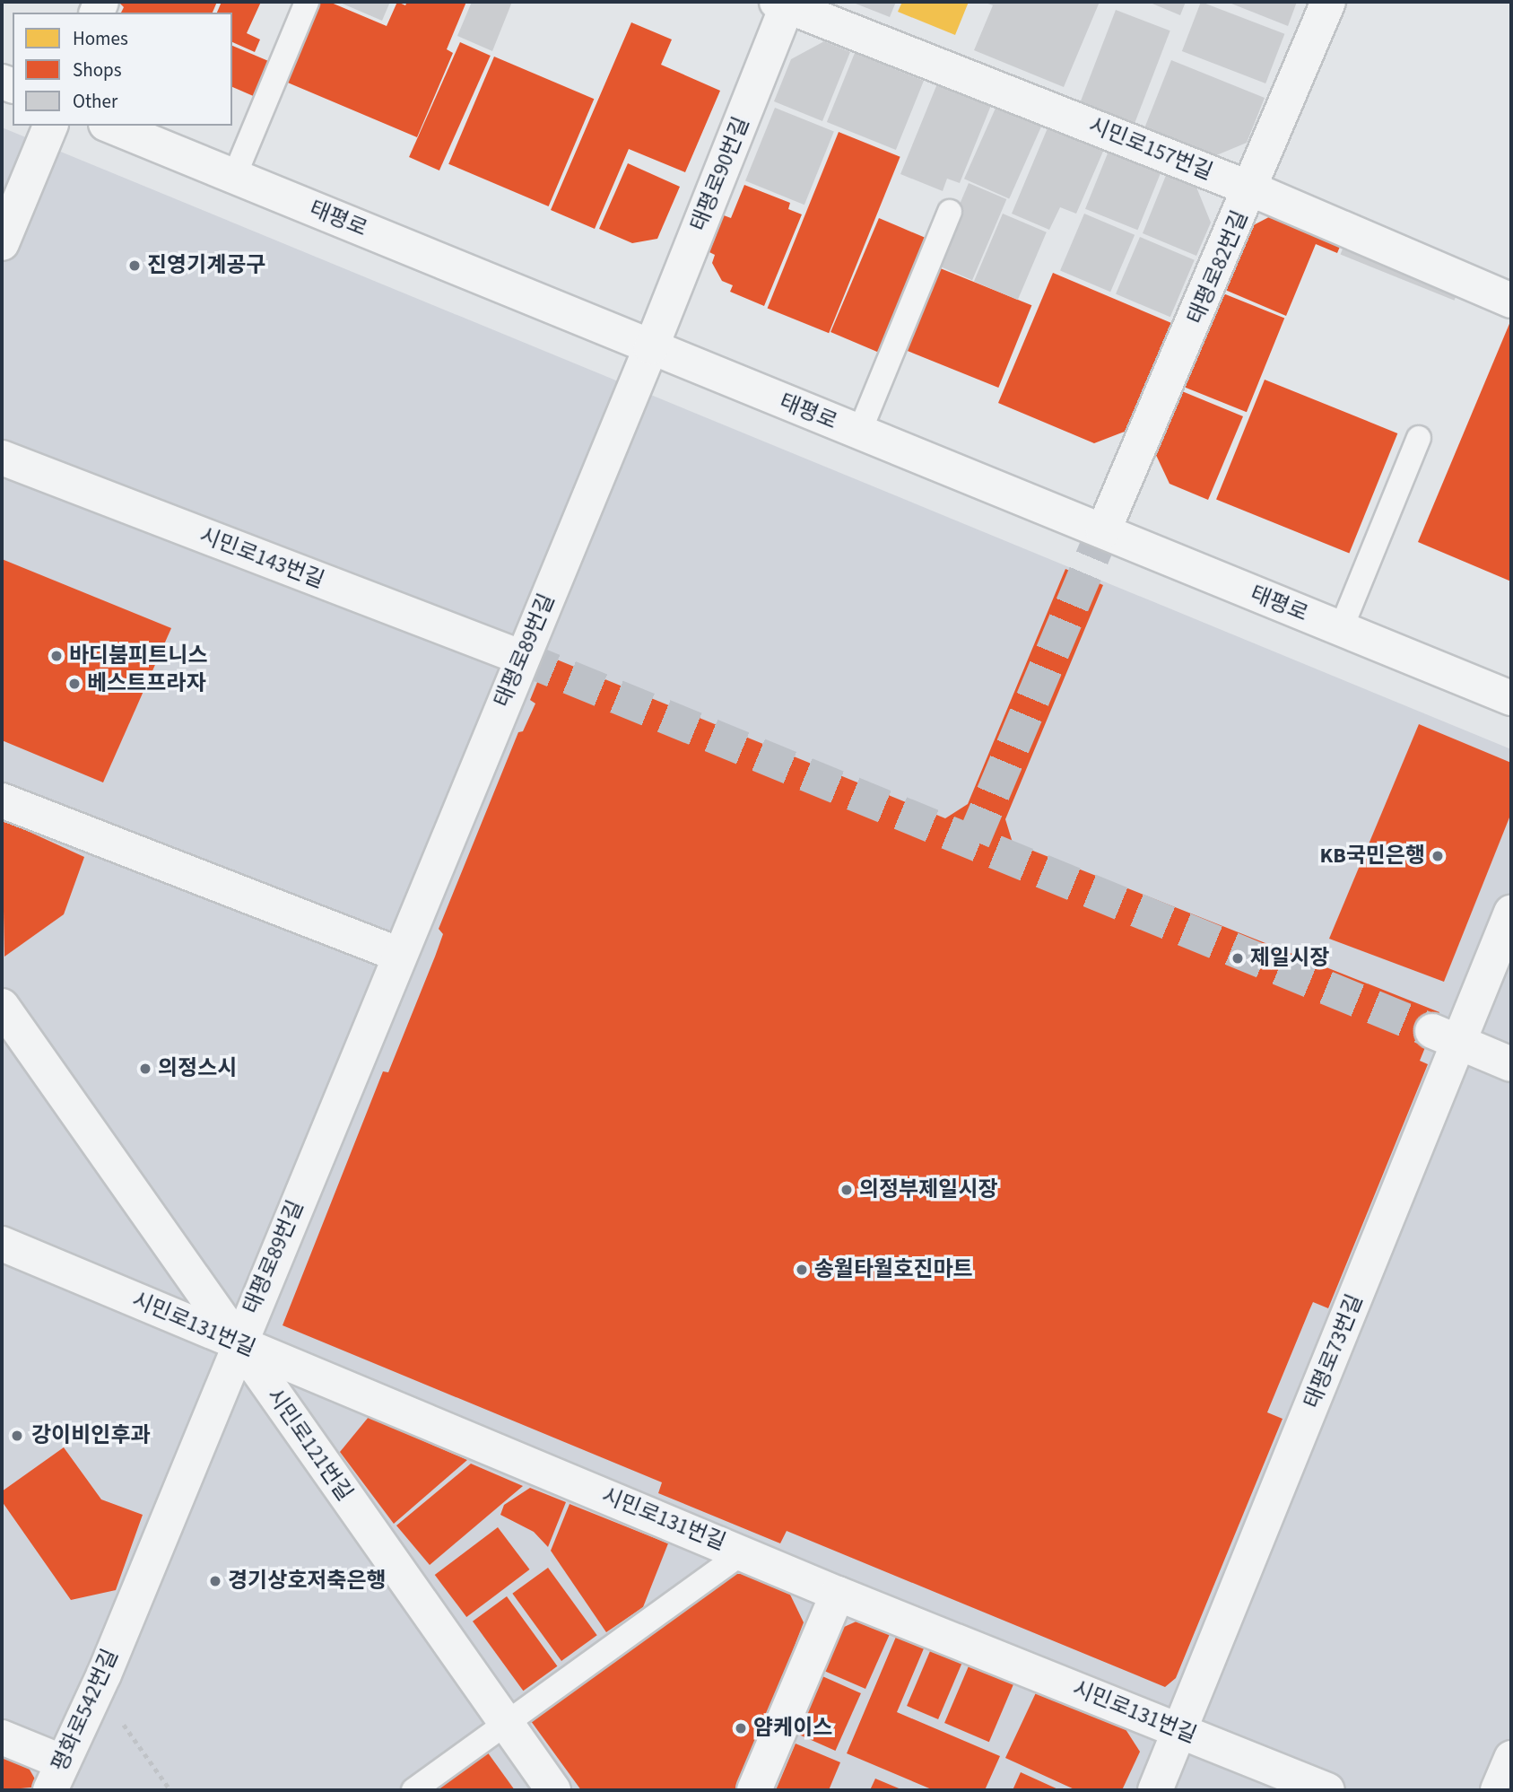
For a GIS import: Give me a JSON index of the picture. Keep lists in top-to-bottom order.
{
  "streets": {
    "street": [
      "시민로157번길",
      "태평로90번길",
      "태평로",
      "태평로82번길",
      "시민로143번길",
      "태평로89번길",
      "시민로131번길",
      "태평로73번길",
      "시민로121번길",
      "평화로542번길"
    ]
  },
  "crossings": [
    ["시민로157번길", "태평로90번길"],
    ["시민로157번길", "태평로82번길"],
    ["태평로90번길", "태평로"],
    ["태평로90번길", "태평로89번길"],
    ["태평로", "태평로82번길"],
    ["태평로", "태평로89번길"],
    ["시민로143번길", "태평로89번길"],
    ["태평로89번길", "시민로131번길"],
    ["태평로89번길", "시민로121번길"],
    ["태평로89번길", "평화로542번길"],
    ["시민로131번길", "태평로73번길"],
    ["시민로131번길", "시민로121번길"]
  ],
  "places": [
    "진영기계공구",
    "바디붐피트니스",
    "베스트프라자",
    "KB국민은행",
    "제일시장",
    "의정스시",
    "의정부제일시장",
    "송월타월호진마트",
    "강이비인후과",
    "경기상호저축은행",
    "얌케이스"
  ],
  "legend": ["Homes", "Shops", "Other"]
}
